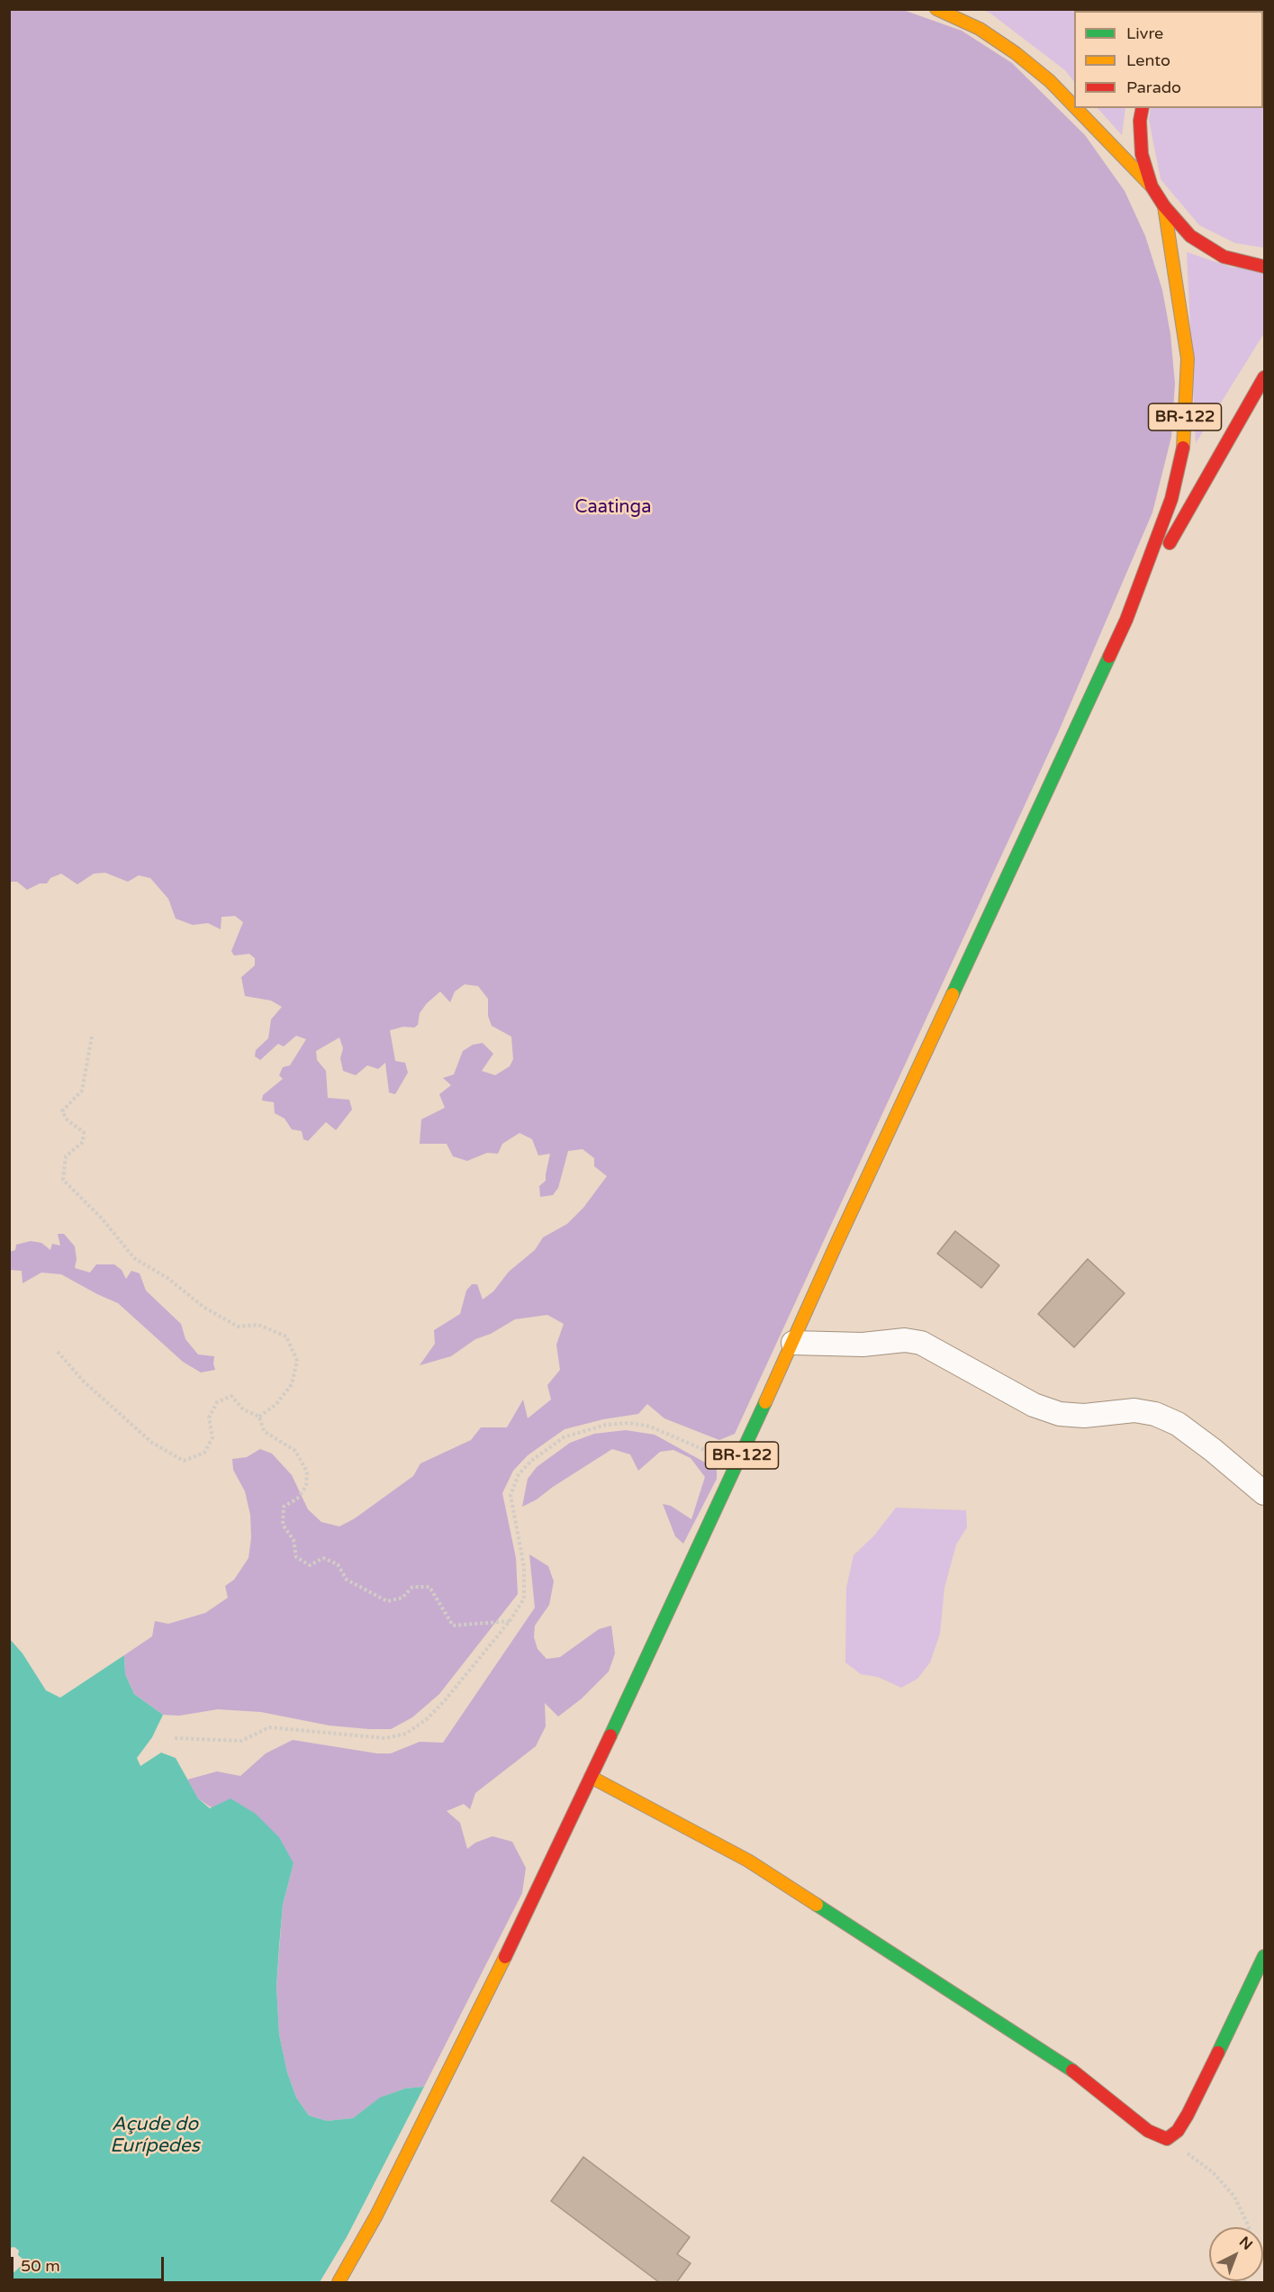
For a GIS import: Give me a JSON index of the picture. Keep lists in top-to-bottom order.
{
  "streets": {
    "main road": ["BR-122"]
  },
  "water": ["Açude do Eurípedes"],
  "parks": ["Caatinga"],
  "legend": ["Livre", "Lento", "Parado"],
  "scale_bar": "50 m",
  "north": "top right"
}
